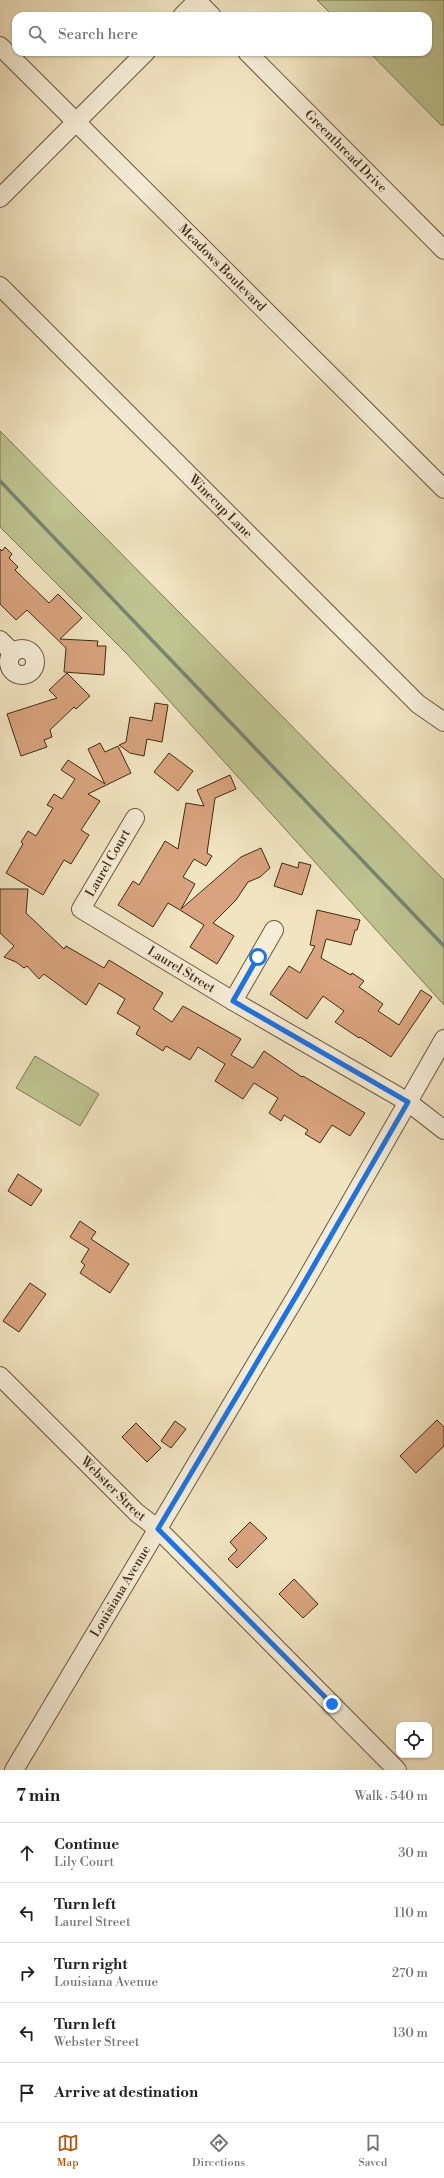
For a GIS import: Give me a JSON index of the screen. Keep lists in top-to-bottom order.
{
  "streets": {
    "street": [
      "Greenthread Drive",
      "Meadows Boulevard",
      "Winecup Lane",
      "Laurel Court",
      "Laurel Street",
      "Webster Street",
      "Louisiana Avenue"
    ]
  },
  "crossings": [
    ["Laurel Court", "Laurel Street"],
    ["Laurel Street", "Louisiana Avenue"],
    ["Webster Street", "Louisiana Avenue"]
  ],
  "page": {
    "search": "Search here",
    "heading": ["7 min", "Walk · 540 m"],
    "list": [
      ["Continue", "Lily Court", "30 m"],
      ["Turn left", "Laurel Street", "110 m"],
      ["Turn right", "Louisiana Avenue", "270 m"],
      ["Turn left", "Webster Street", "130 m"],
      "Arrive at destination"
    ],
    "nav": ["Map", "Directions", "Saved"]
  }
}
